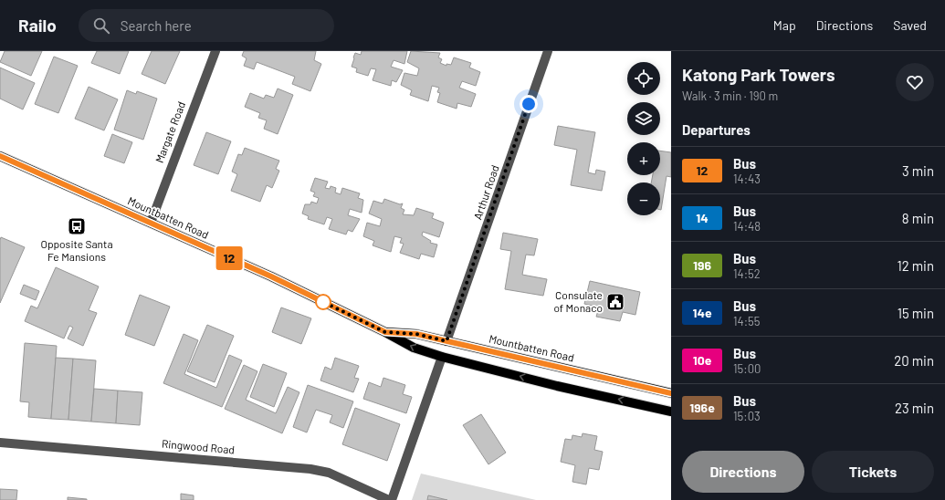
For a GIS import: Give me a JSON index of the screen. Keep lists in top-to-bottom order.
{
  "streets": {
    "main road": ["Mountbatten Road"],
    "street": ["Margate Road", "Arthur Road", "Ringwood Road"]
  },
  "crossings": [
    ["Margate Road", "Mountbatten Road"],
    ["Arthur Road", "Mountbatten Road"]
  ],
  "places": {
    "bus stop": ["Opposite Santa Fe Mansions"],
    "public building": ["Consulate of Monaco"]
  },
  "lines": ["bus line 12"],
  "page": {
    "header": "Railo",
    "search": "Search here",
    "nav": ["Map", "Directions", "Saved"],
    "on_map": "12",
    "heading": [
      ["Katong Park Towers", "Walk · 3 min · 190 m"],
      "Departures"
    ],
    "map_buttons": ["+", "−"],
    "list": [
      {
        "mark": "12",
        "name": "Bus",
        "note": "14:43",
        "value": "3 min"
      },
      {
        "mark": "14",
        "name": "Bus",
        "note": "14:48",
        "value": "8 min"
      },
      {
        "mark": "196",
        "name": "Bus",
        "note": "14:52",
        "value": "12 min"
      },
      {
        "mark": "14e",
        "name": "Bus",
        "note": "14:55",
        "value": "15 min"
      },
      {
        "mark": "10e",
        "name": "Bus",
        "note": "15:00",
        "value": "20 min"
      },
      {
        "mark": "196e",
        "name": "Bus",
        "note": "15:03",
        "value": "23 min"
      }
    ],
    "buttons": ["Directions", "Tickets"]
  }
}
